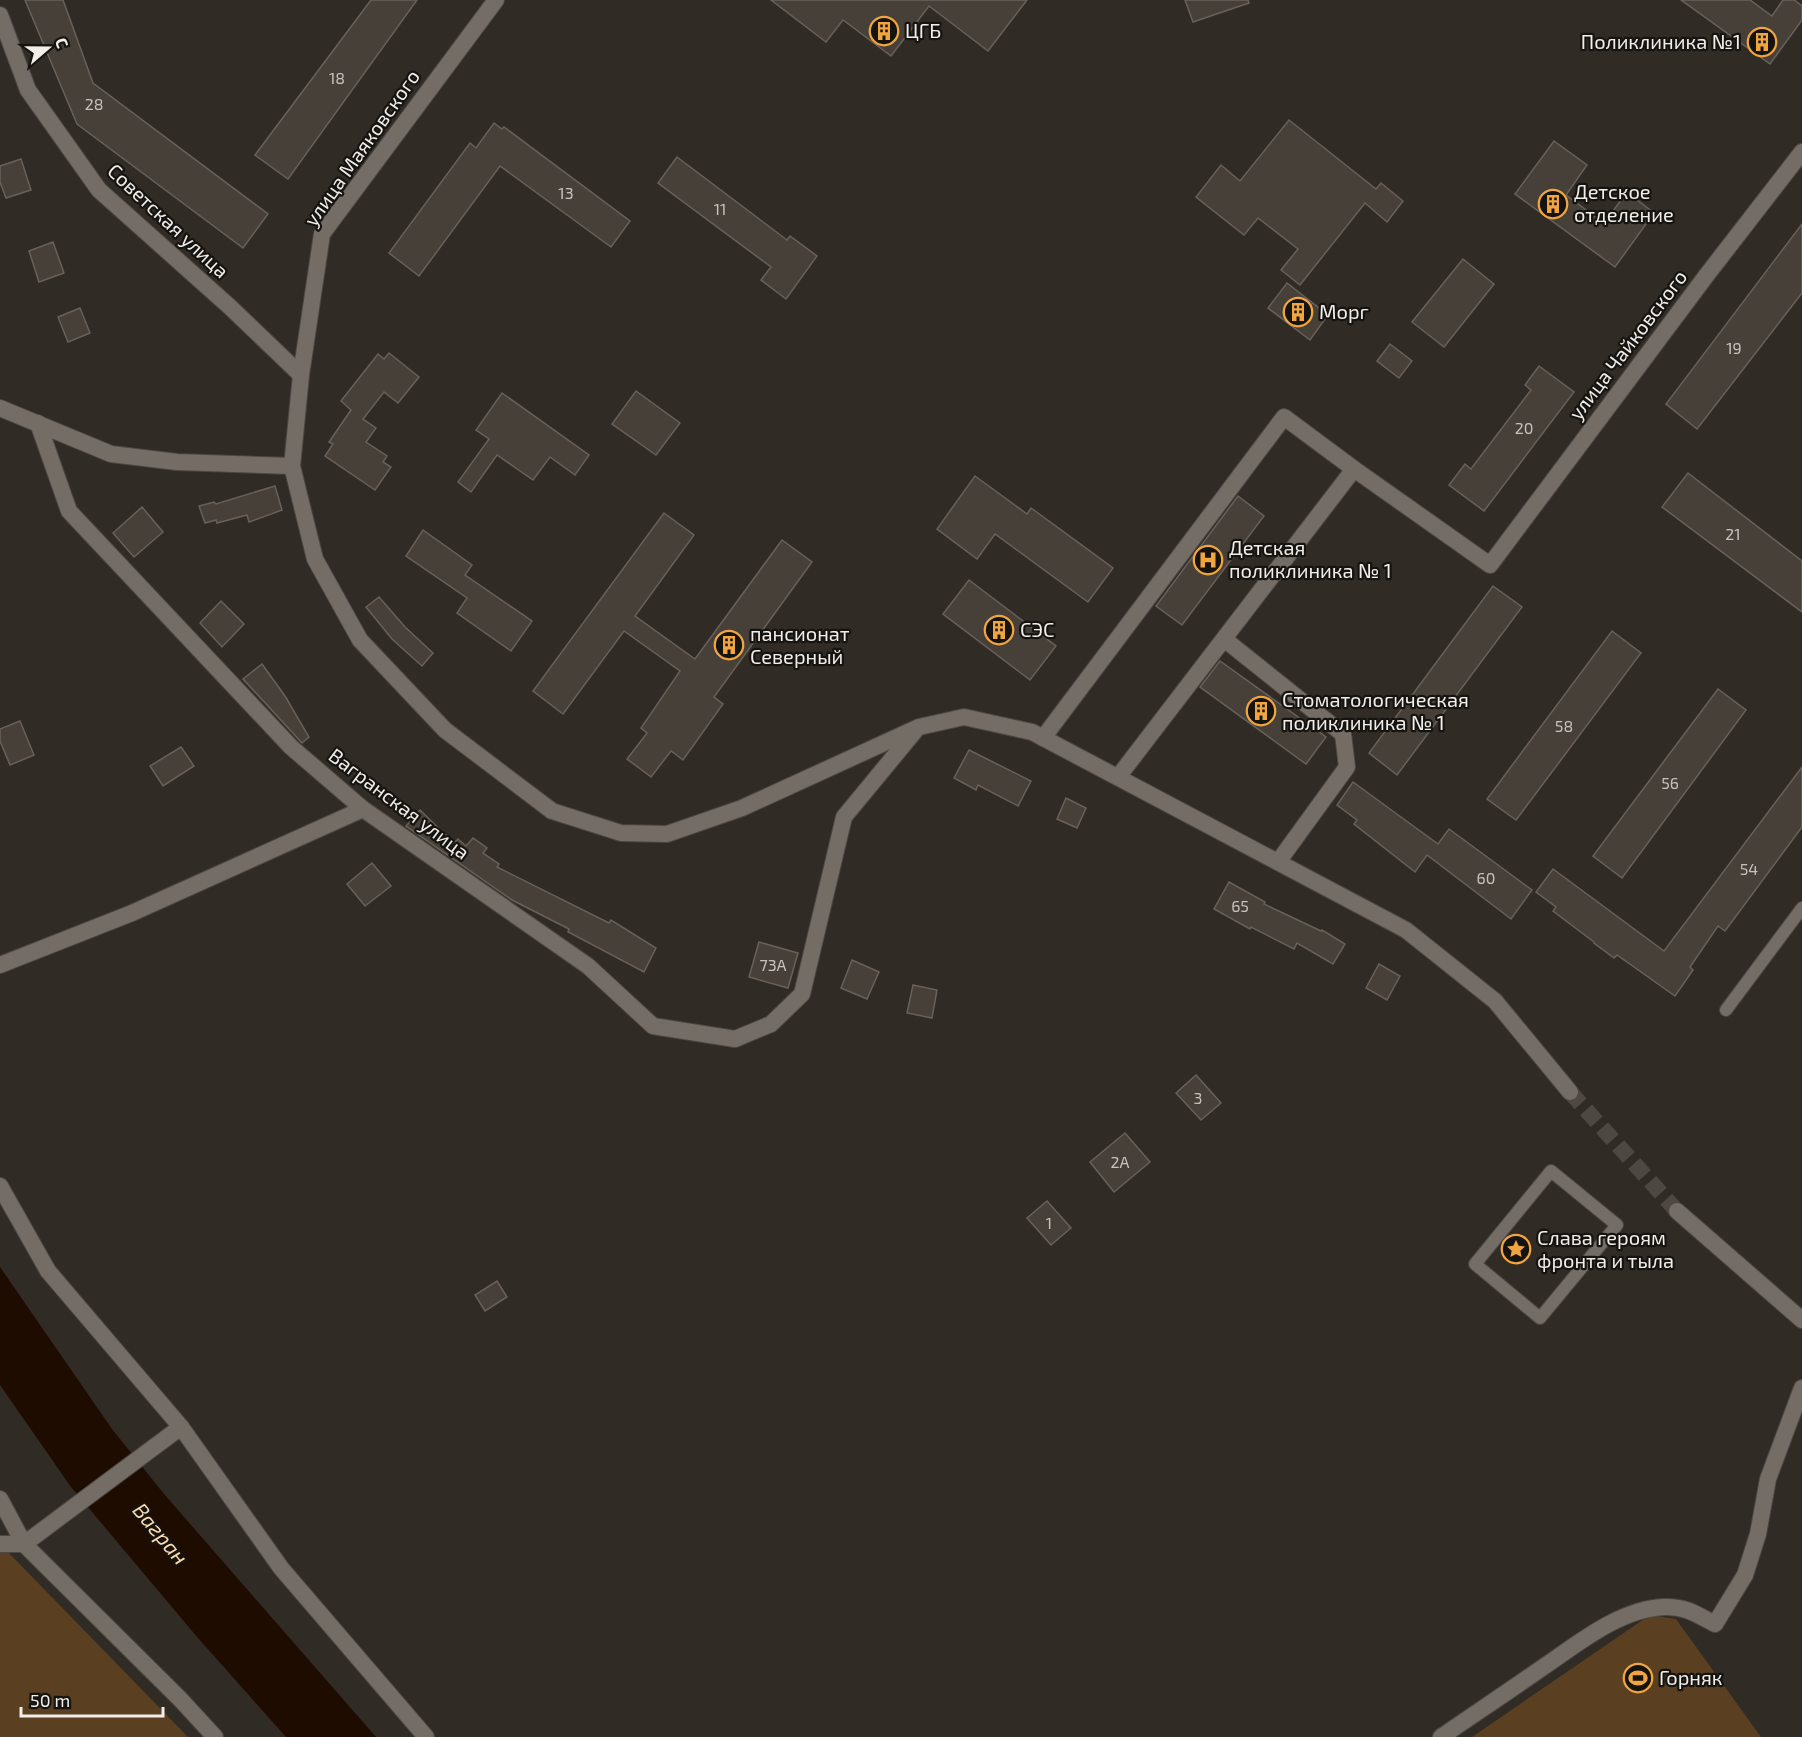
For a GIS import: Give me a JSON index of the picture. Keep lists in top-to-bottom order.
{
  "streets": {
    "street": [
      "улица Маяковского",
      "Советская улица",
      "улица Чайковского",
      "Вагранская улица"
    ]
  },
  "crossings": [
    ["улица Маяковского", "Советская улица"],
    ["улица Маяковского", "Вагранская улица"]
  ],
  "water": ["Вагран"],
  "places": {
    "building": [
      "ЦГБ",
      "Поликлиника №1",
      "Детское отделение",
      "Морг",
      "СЭС",
      "пансионат Северный",
      "Стоматологическая поликлиника № 1"
    ],
    "hospital": ["Детская поликлиника № 1"],
    "place": ["Слава героям фронта и тыла"],
    "sports": ["Горняк"]
  },
  "house_numbers": [
    "18",
    "28",
    "13",
    "11",
    "19",
    "20",
    "21",
    "58",
    "56",
    "54",
    "60",
    "65",
    "73А",
    "3",
    "2А",
    "1"
  ],
  "scale_bar": "50 m",
  "north": "right"
}
